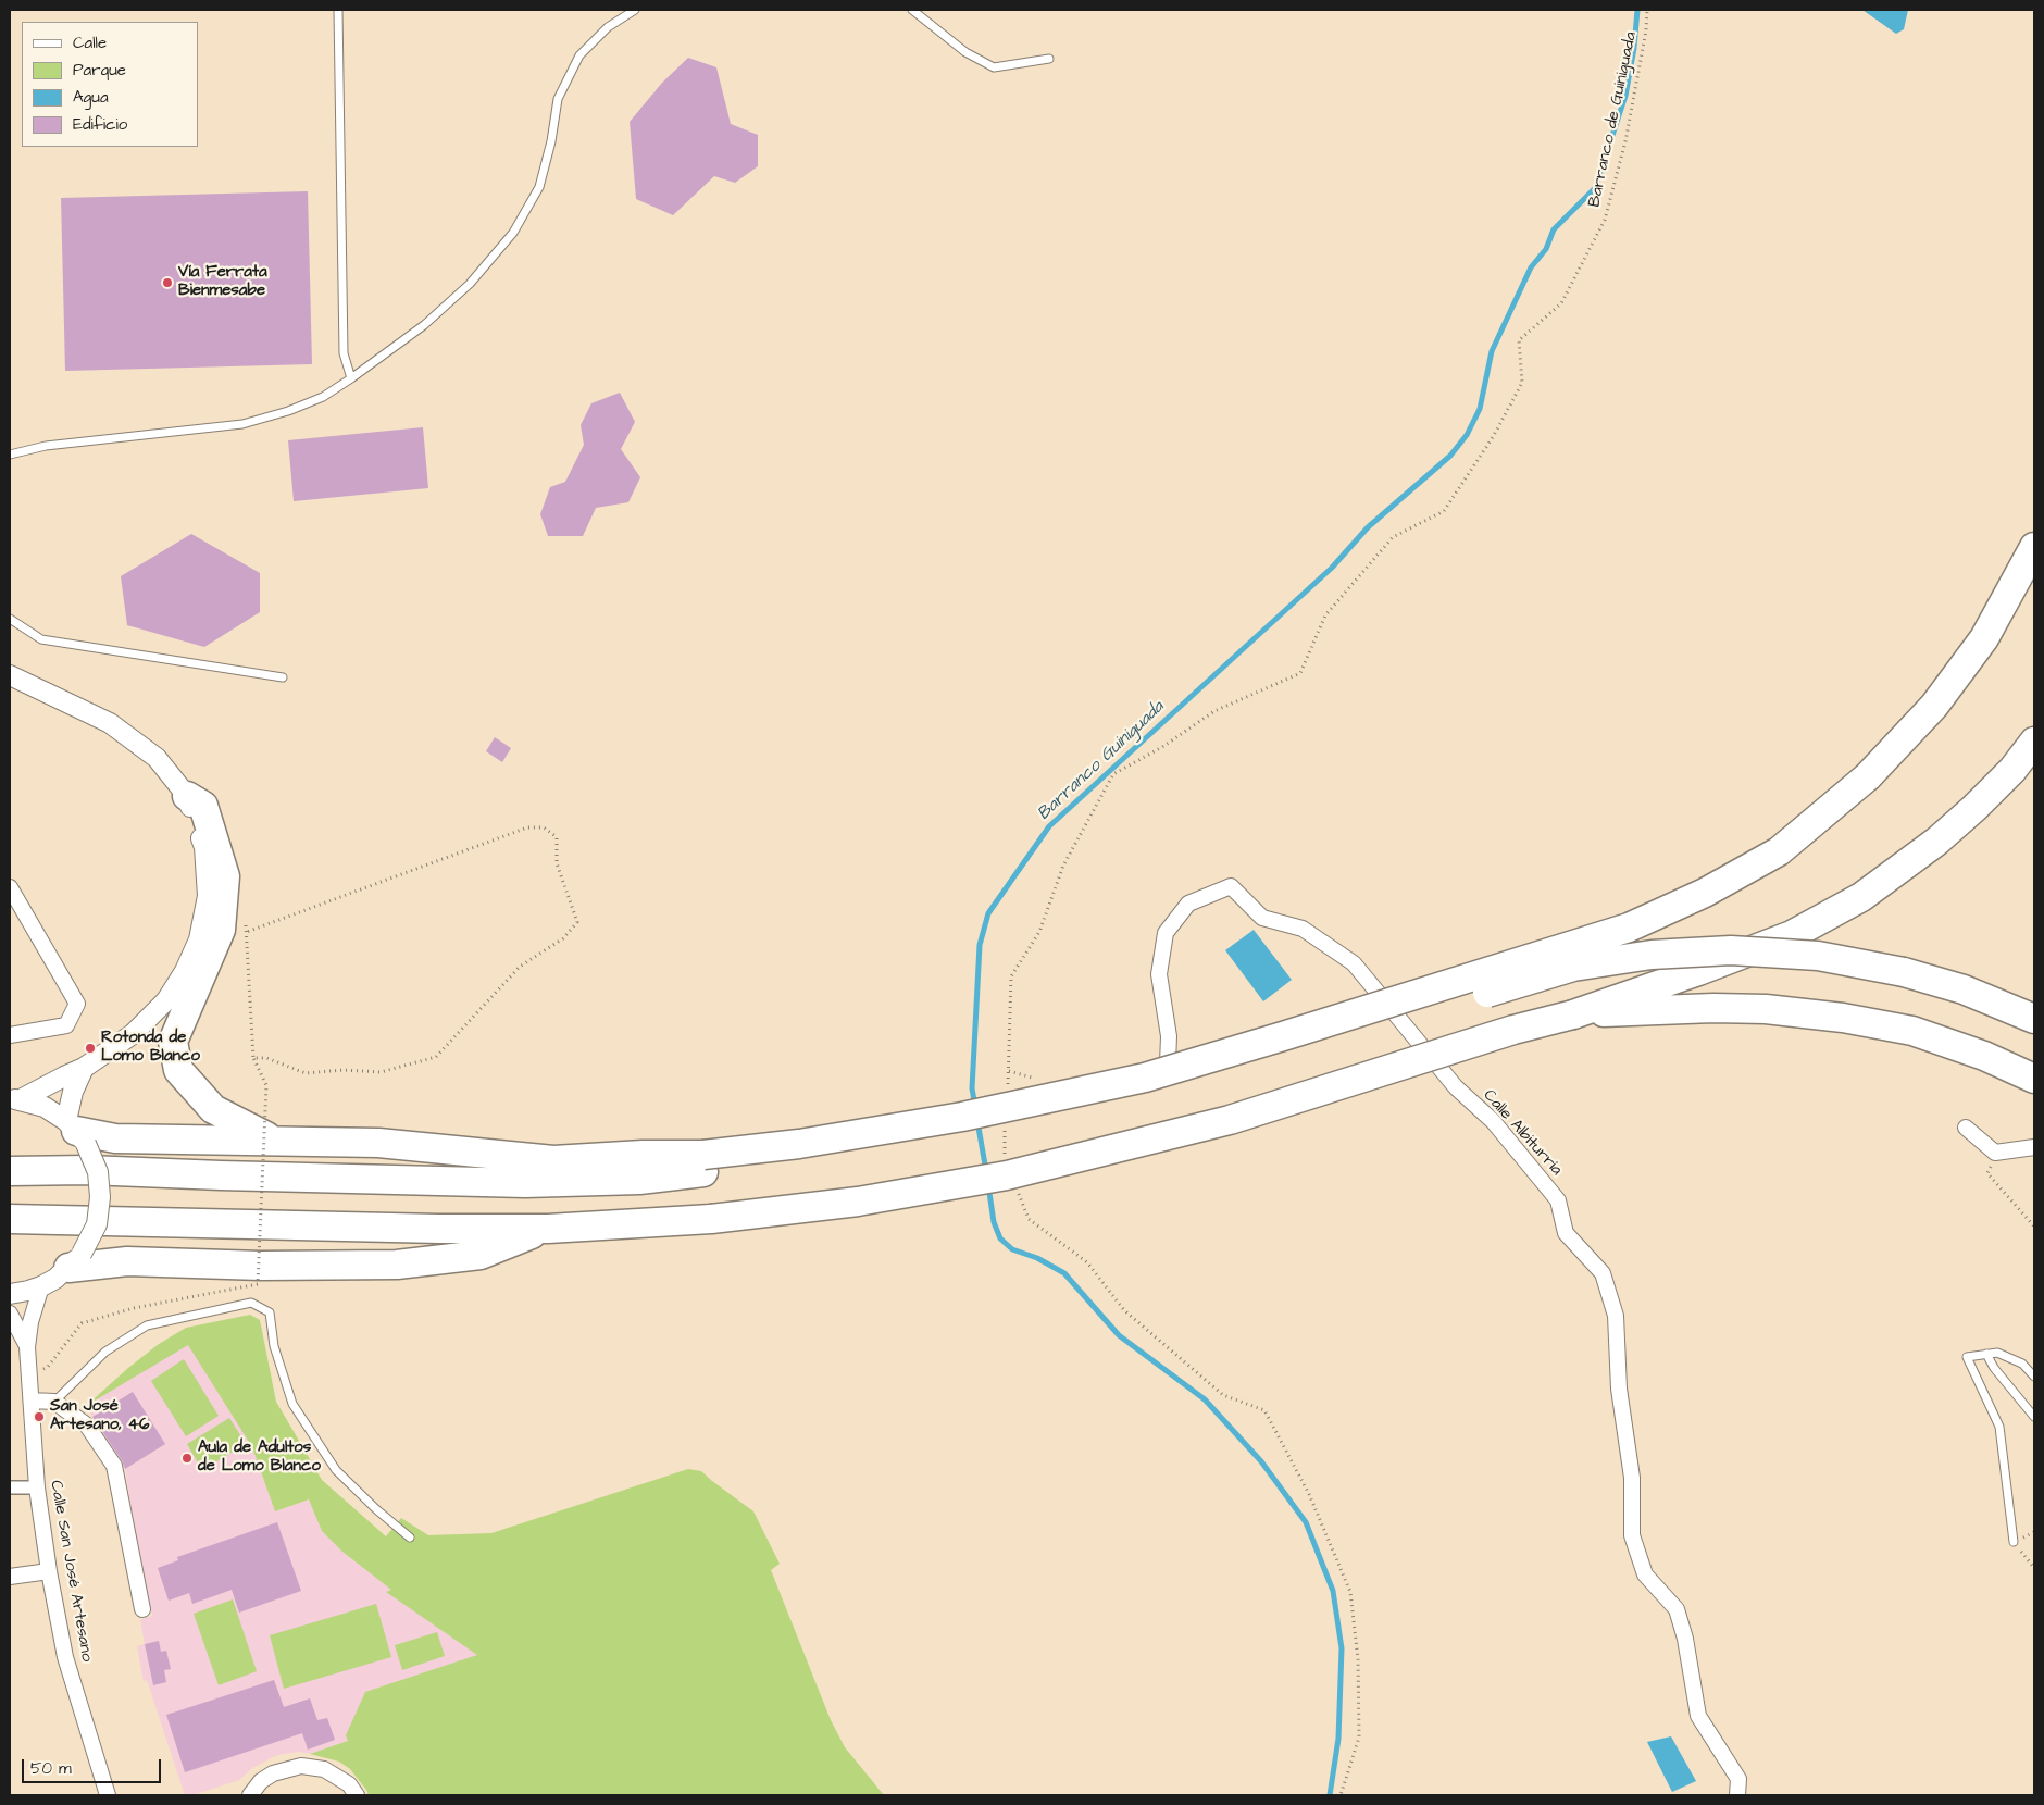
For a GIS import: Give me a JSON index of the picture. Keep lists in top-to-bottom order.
{
  "streets": {
    "street": ["Calle Albiturría", "Calle San José Artesano"],
    "path": ["Barranco de Guiniguada"]
  },
  "water": ["Barranco Guiniguada"],
  "places": [
    "Vía Ferrata Bienmesabe",
    "Rotonda de Lomo Blanco",
    "San José Artesano, 46",
    "Aula de Adultos de Lomo Blanco"
  ],
  "legend": [
    "Calle",
    "Parque",
    "Agua",
    "Edificio"
  ],
  "scale_bar": "50 m"
}
